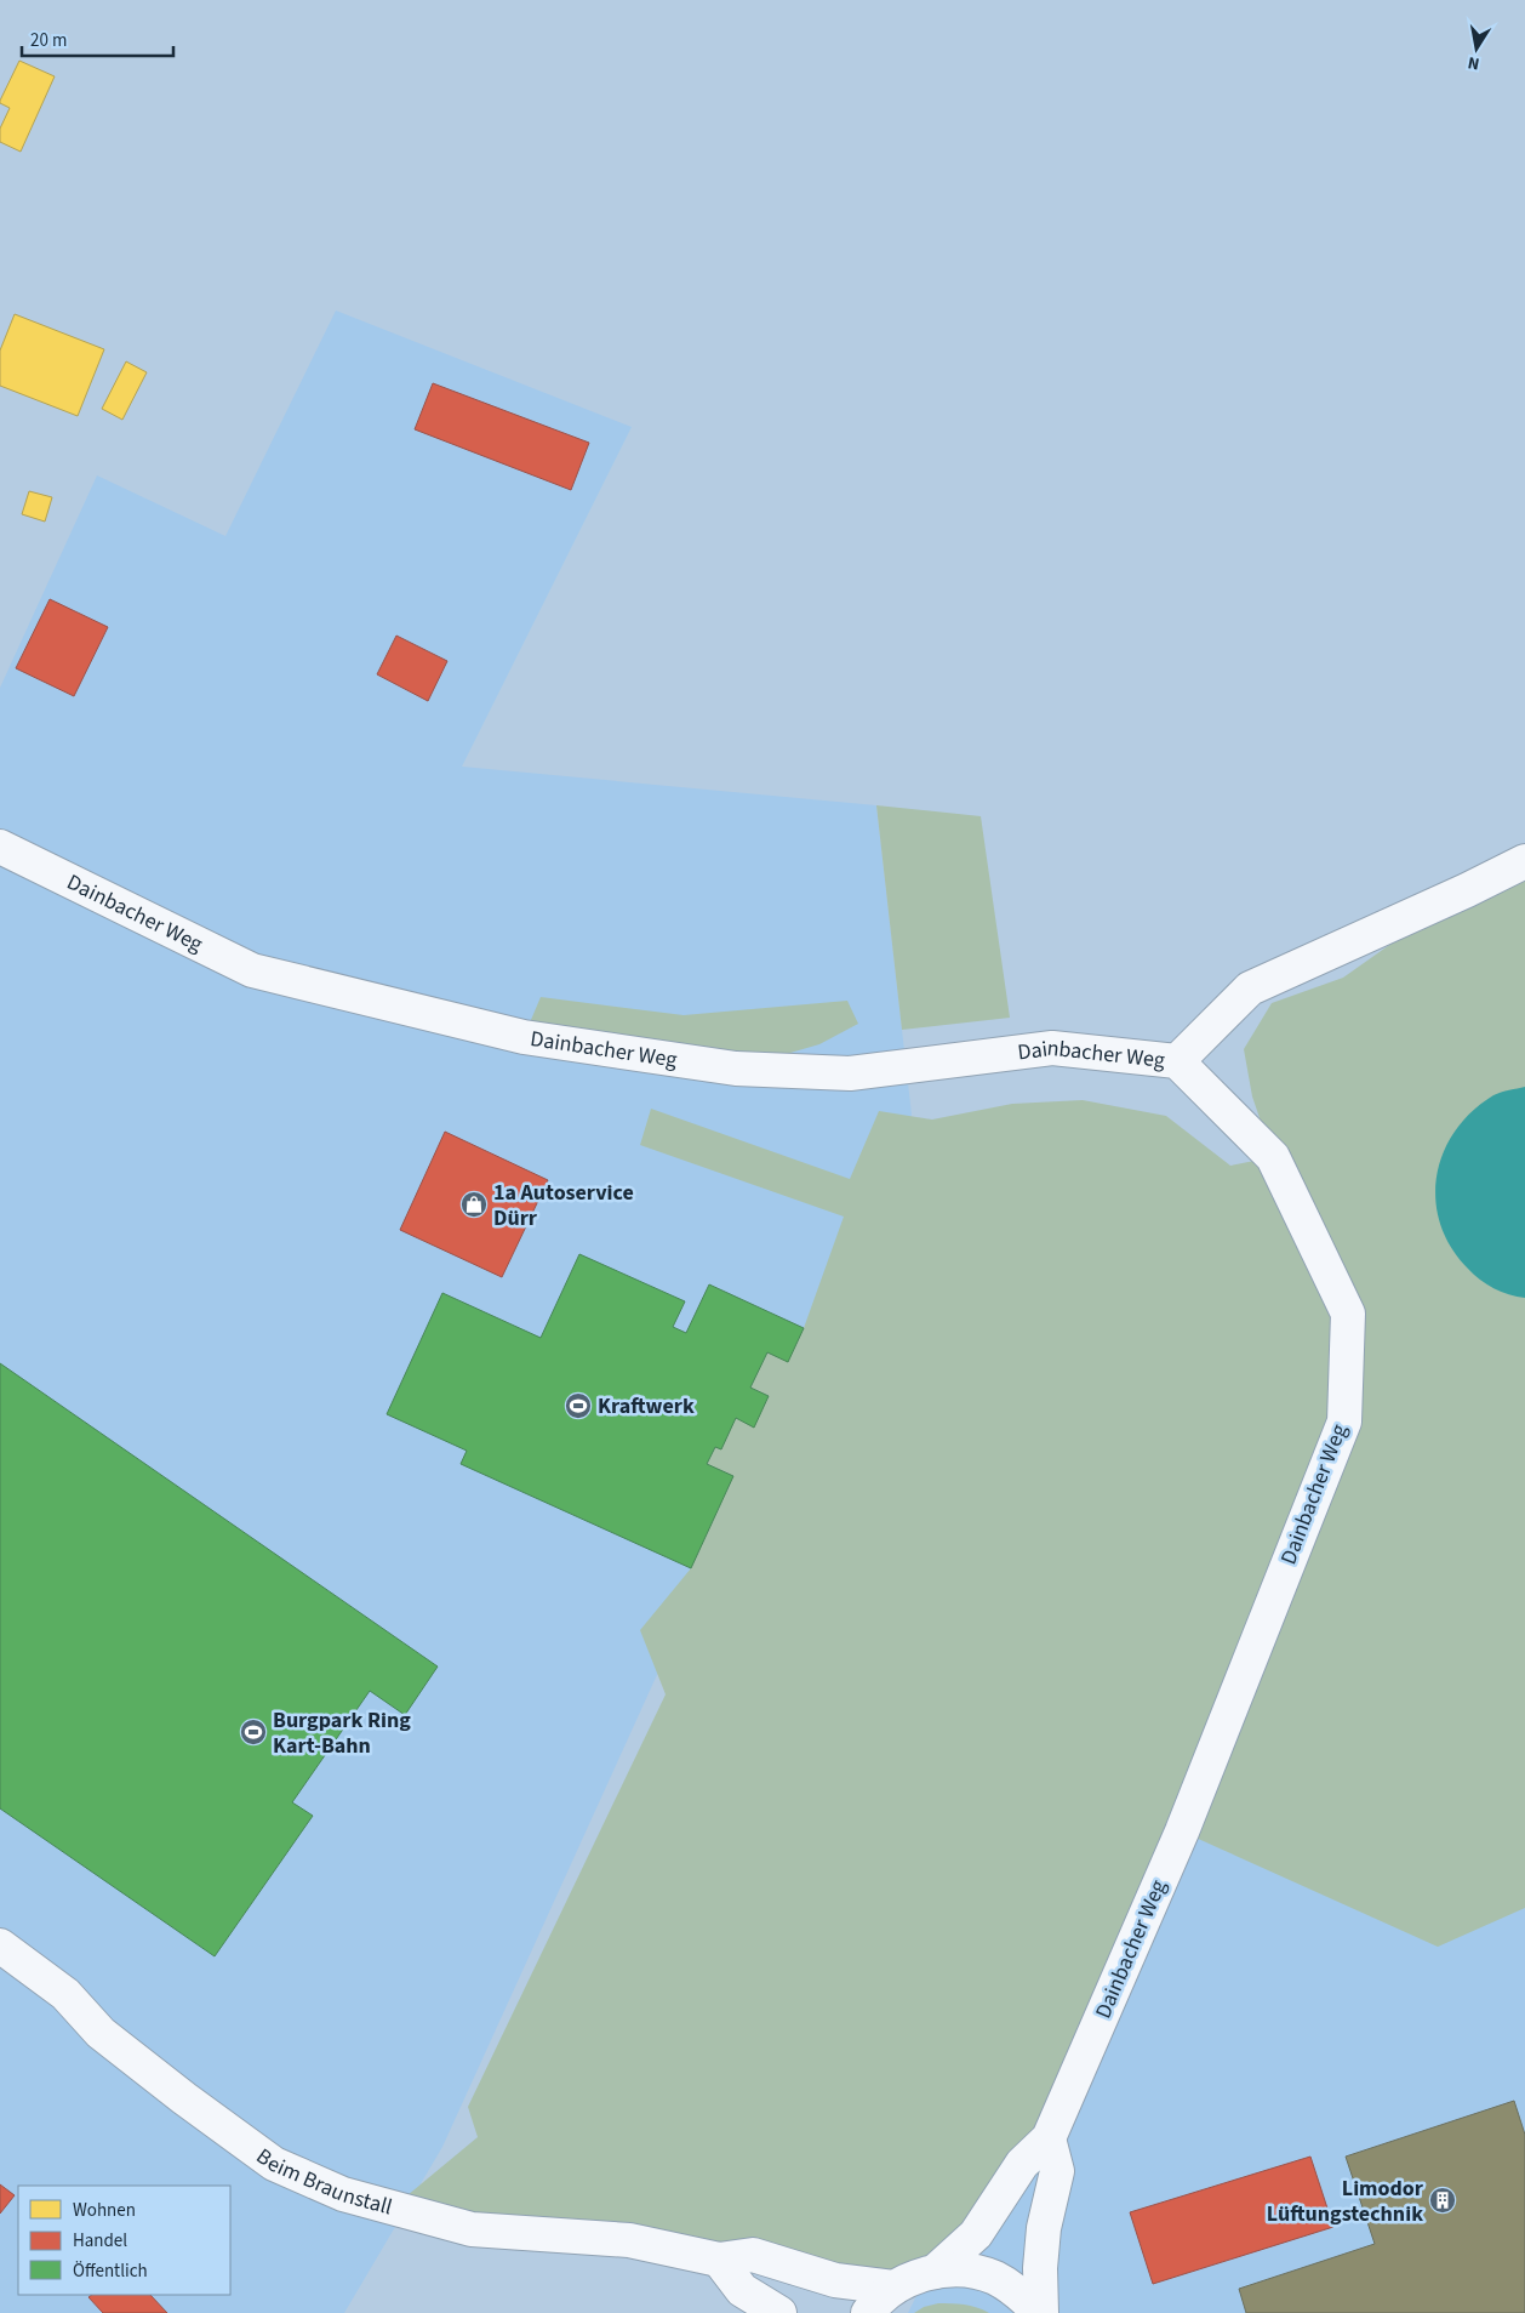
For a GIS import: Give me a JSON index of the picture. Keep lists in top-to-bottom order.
{
  "streets": {
    "street": ["Dainbacher Weg", "Beim Braunstall"]
  },
  "places": {
    "shop": ["1a Autoservice Dürr"],
    "sports": ["Kraftwerk", "Burgpark Ring Kart-Bahn"],
    "building": ["Limodor Lüftungstechnik"]
  },
  "legend": ["Wohnen", "Handel", "Öffentlich"],
  "scale_bar": "20 m",
  "north": "bottom"
}
